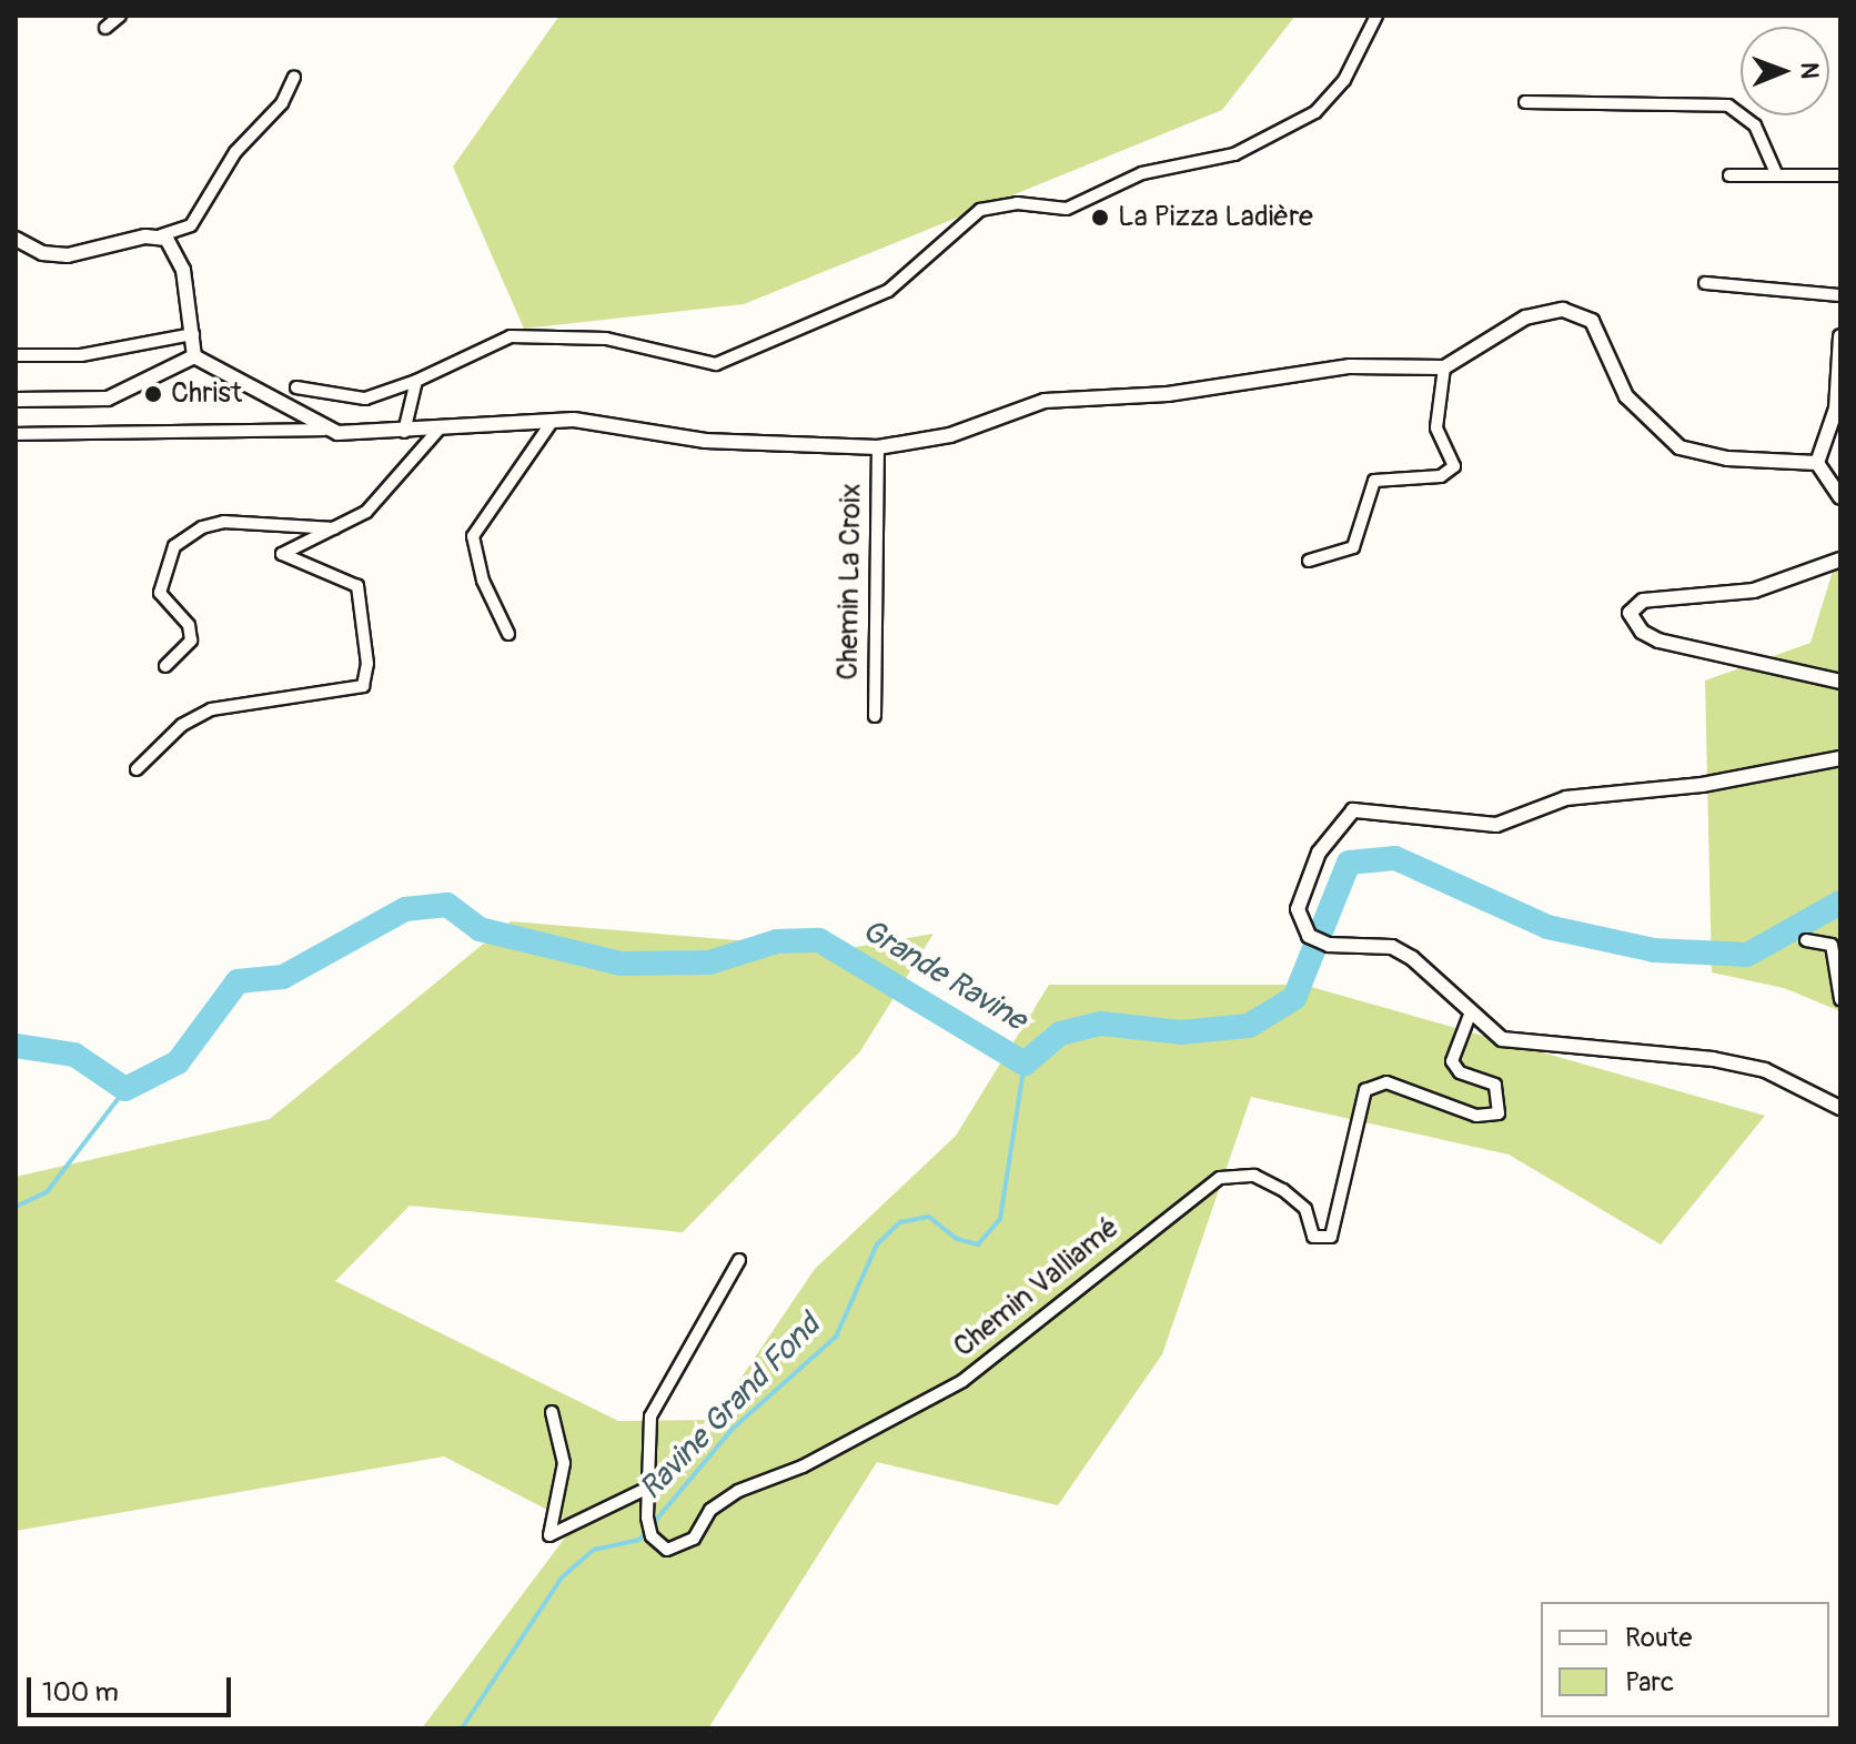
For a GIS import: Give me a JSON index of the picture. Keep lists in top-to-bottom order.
{
  "streets": {
    "street": ["Chemin La Croix", "Chemin Valliamé"]
  },
  "water": ["Grande Ravine", "Ravine Grand Fond"],
  "places": ["La Pizza Ladière", "Christ"],
  "legend": ["Route", "Parc"],
  "scale_bar": "100 m",
  "north": "right"
}
